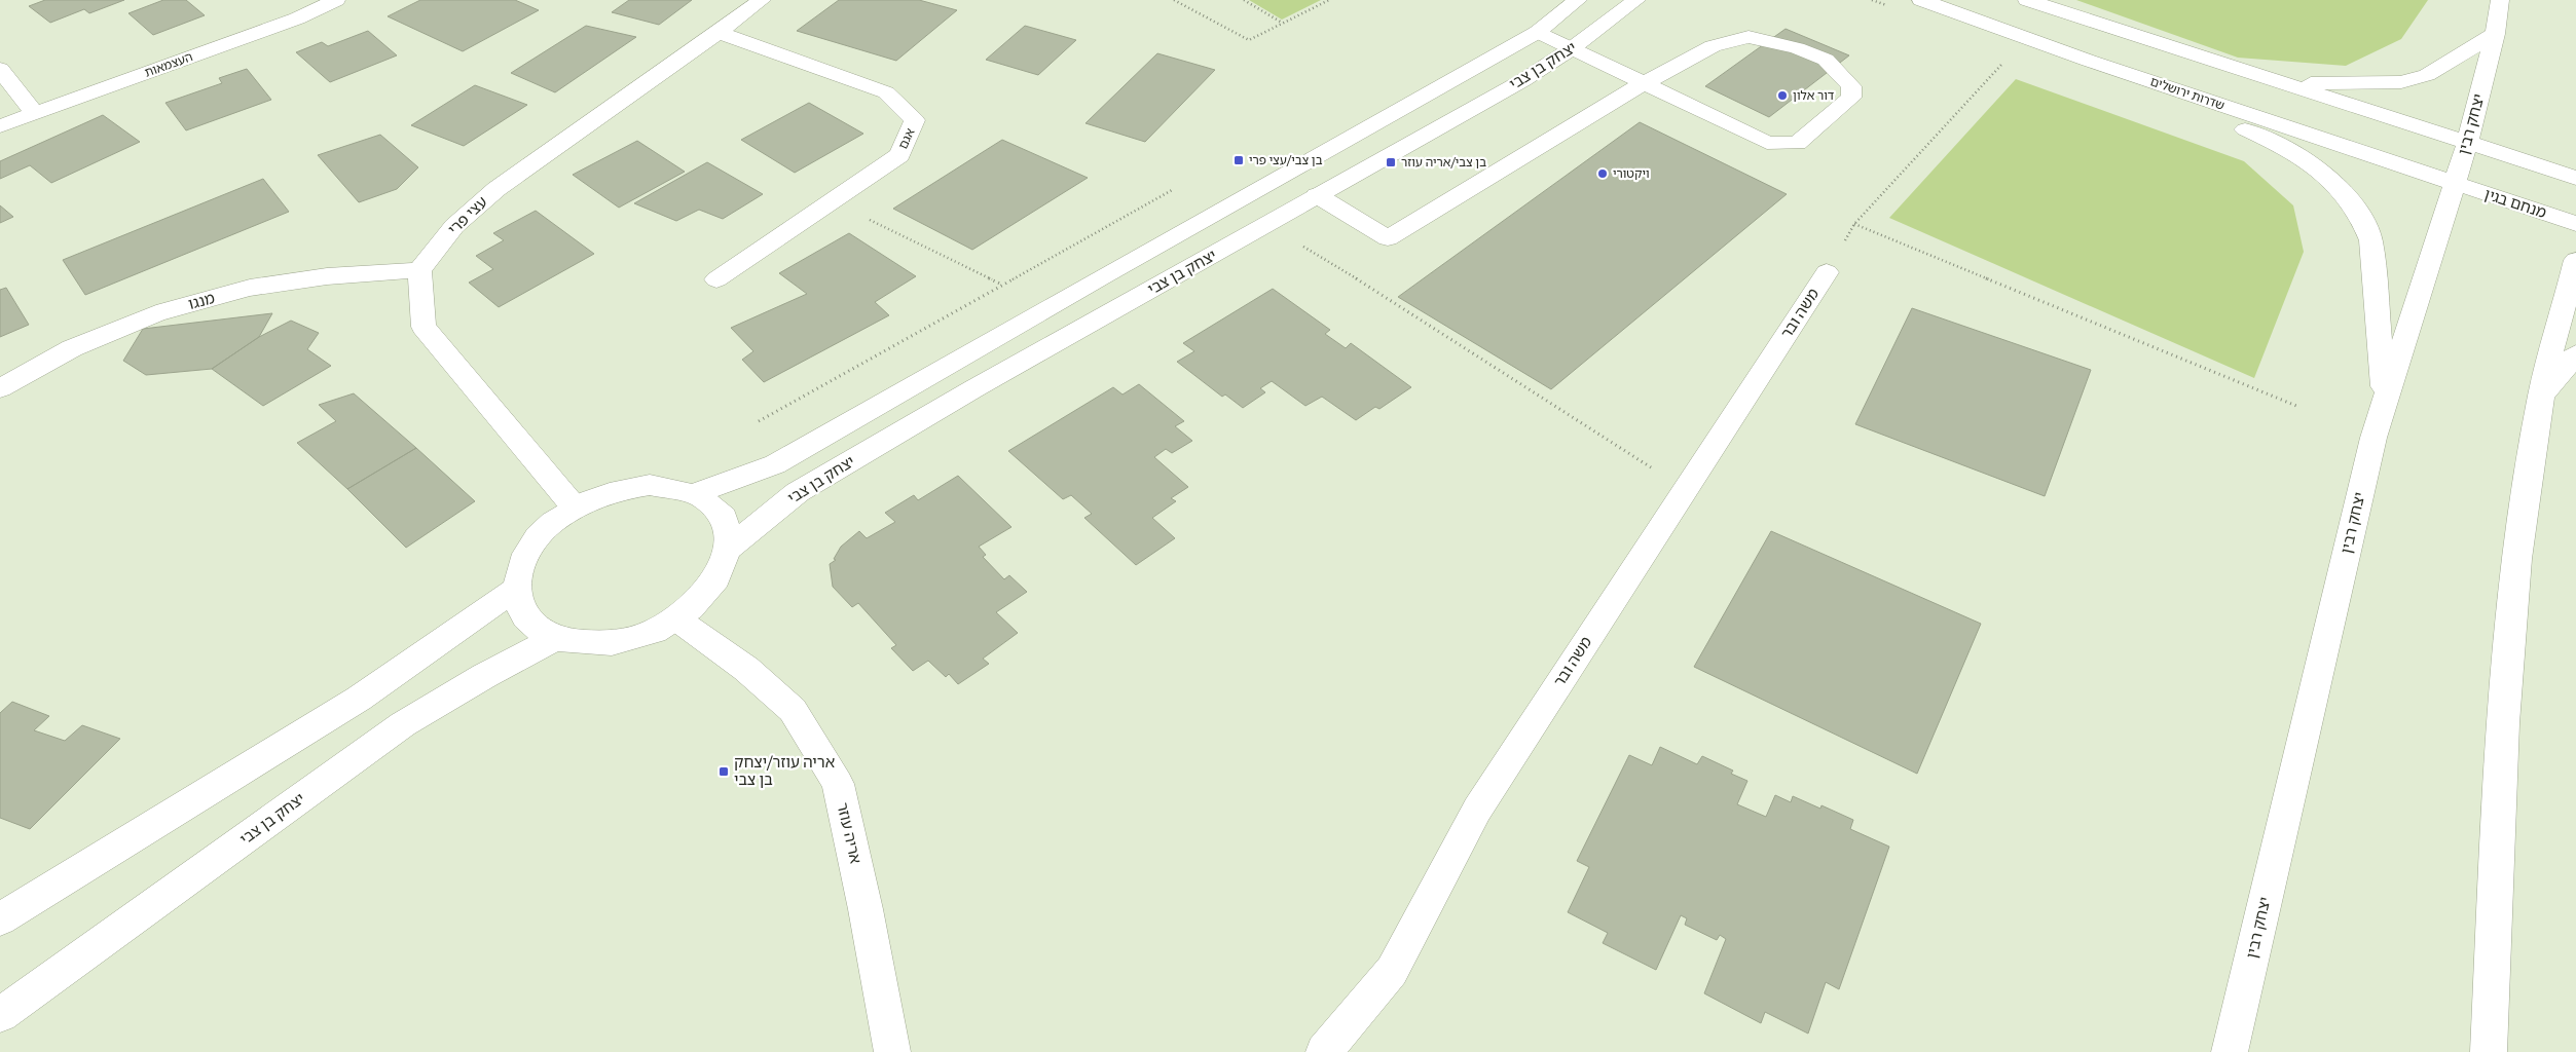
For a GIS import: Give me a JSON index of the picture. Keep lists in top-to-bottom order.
{
  "streets": {
    "street": [
      "העצמאות",
      "יצחק בן צבי",
      "שדרות ירושלים",
      "יצחק רבין",
      "אגם",
      "מנחם בגין",
      "עצי פרי",
      "מנגו",
      "משה ובר",
      "אריה עוזר"
    ]
  },
  "crossings": [
    ["שדרות ירושלים", "יצחק רבין"],
    ["שדרות ירושלים", "מנחם בגין"],
    ["יצחק רבין", "מנחם בגין"],
    ["אגם", "עצי פרי"],
    ["עצי פרי", "מנגו"]
  ],
  "places": {
    "other": ["דור אלון", "ויקטורי"],
    "transit": ["בן צבי/עצי פרי", "בן צבי/אריה עוזר", "אריה עוזר/יצחק בן צבי"]
  }
}
